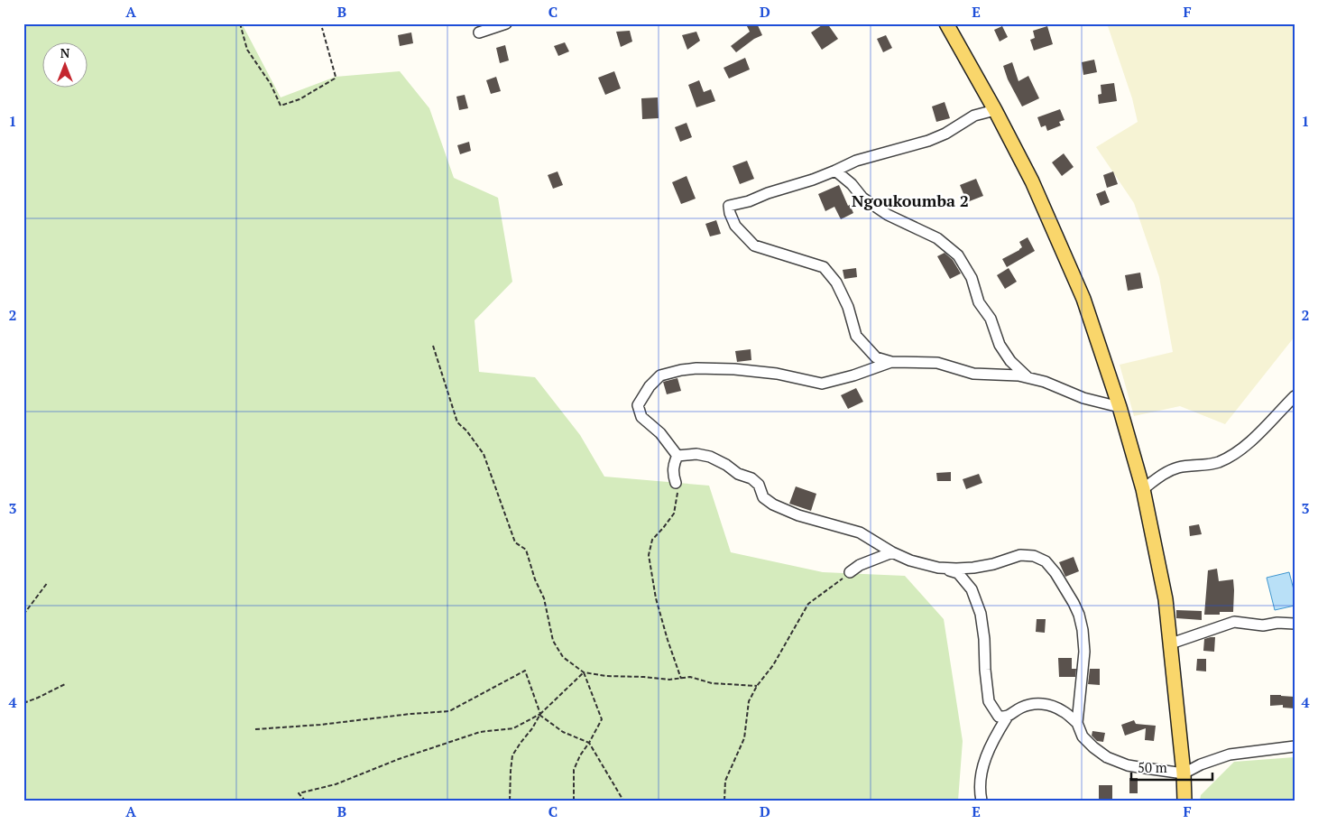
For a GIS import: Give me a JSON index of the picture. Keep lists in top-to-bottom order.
{
  "districts": ["Ngoukoumba 2"],
  "scale_bar": "50 m",
  "north": "top",
  "grid": {
    "columns": [
      "A",
      "B",
      "C",
      "D",
      "E",
      "F"
    ],
    "rows": [
      "1",
      "2",
      "3",
      "4"
    ]
  }
}
